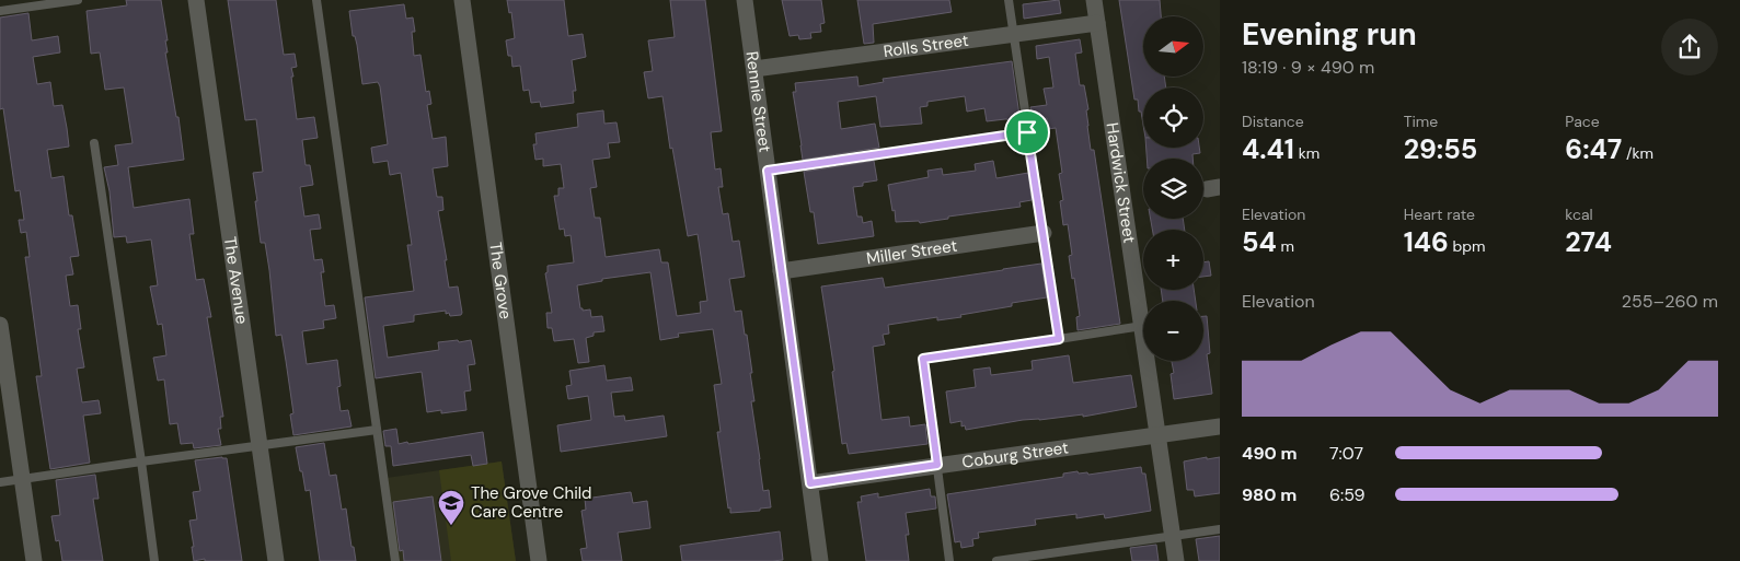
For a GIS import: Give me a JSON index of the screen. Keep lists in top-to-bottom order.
{
  "streets": {
    "street": [
      "Rolls Street",
      "Rennie Street",
      "Hardwick Street",
      "Miller Street",
      "The Avenue",
      "The Grove",
      "Coburg Street"
    ]
  },
  "crossings": [
    ["Rolls Street", "Rennie Street"],
    ["Rolls Street", "Hardwick Street"],
    ["Rennie Street", "Miller Street"],
    ["Rennie Street", "Coburg Street"],
    ["Hardwick Street", "Coburg Street"]
  ],
  "places": {
    "school or university": ["The Grove Child Care Centre"]
  },
  "north": "right",
  "page": {
    "heading": ["Evening run", "18:19 · 9 × 490 m"],
    "map_buttons": ["+", "−"],
    "stats": [
      ["Distance", "4.41 km"],
      ["Time", "29:55"],
      ["Pace", "6:47 /km"],
      ["Elevation", "54 m"],
      ["Heart rate", "146 bpm"],
      ["kcal", "274"]
    ],
    "chart": ["Elevation", "255–260 m"],
    "list": [
      {
        "name": "490 m",
        "note": "7:07"
      },
      {
        "name": "980 m",
        "note": "6:59"
      }
    ]
  }
}
